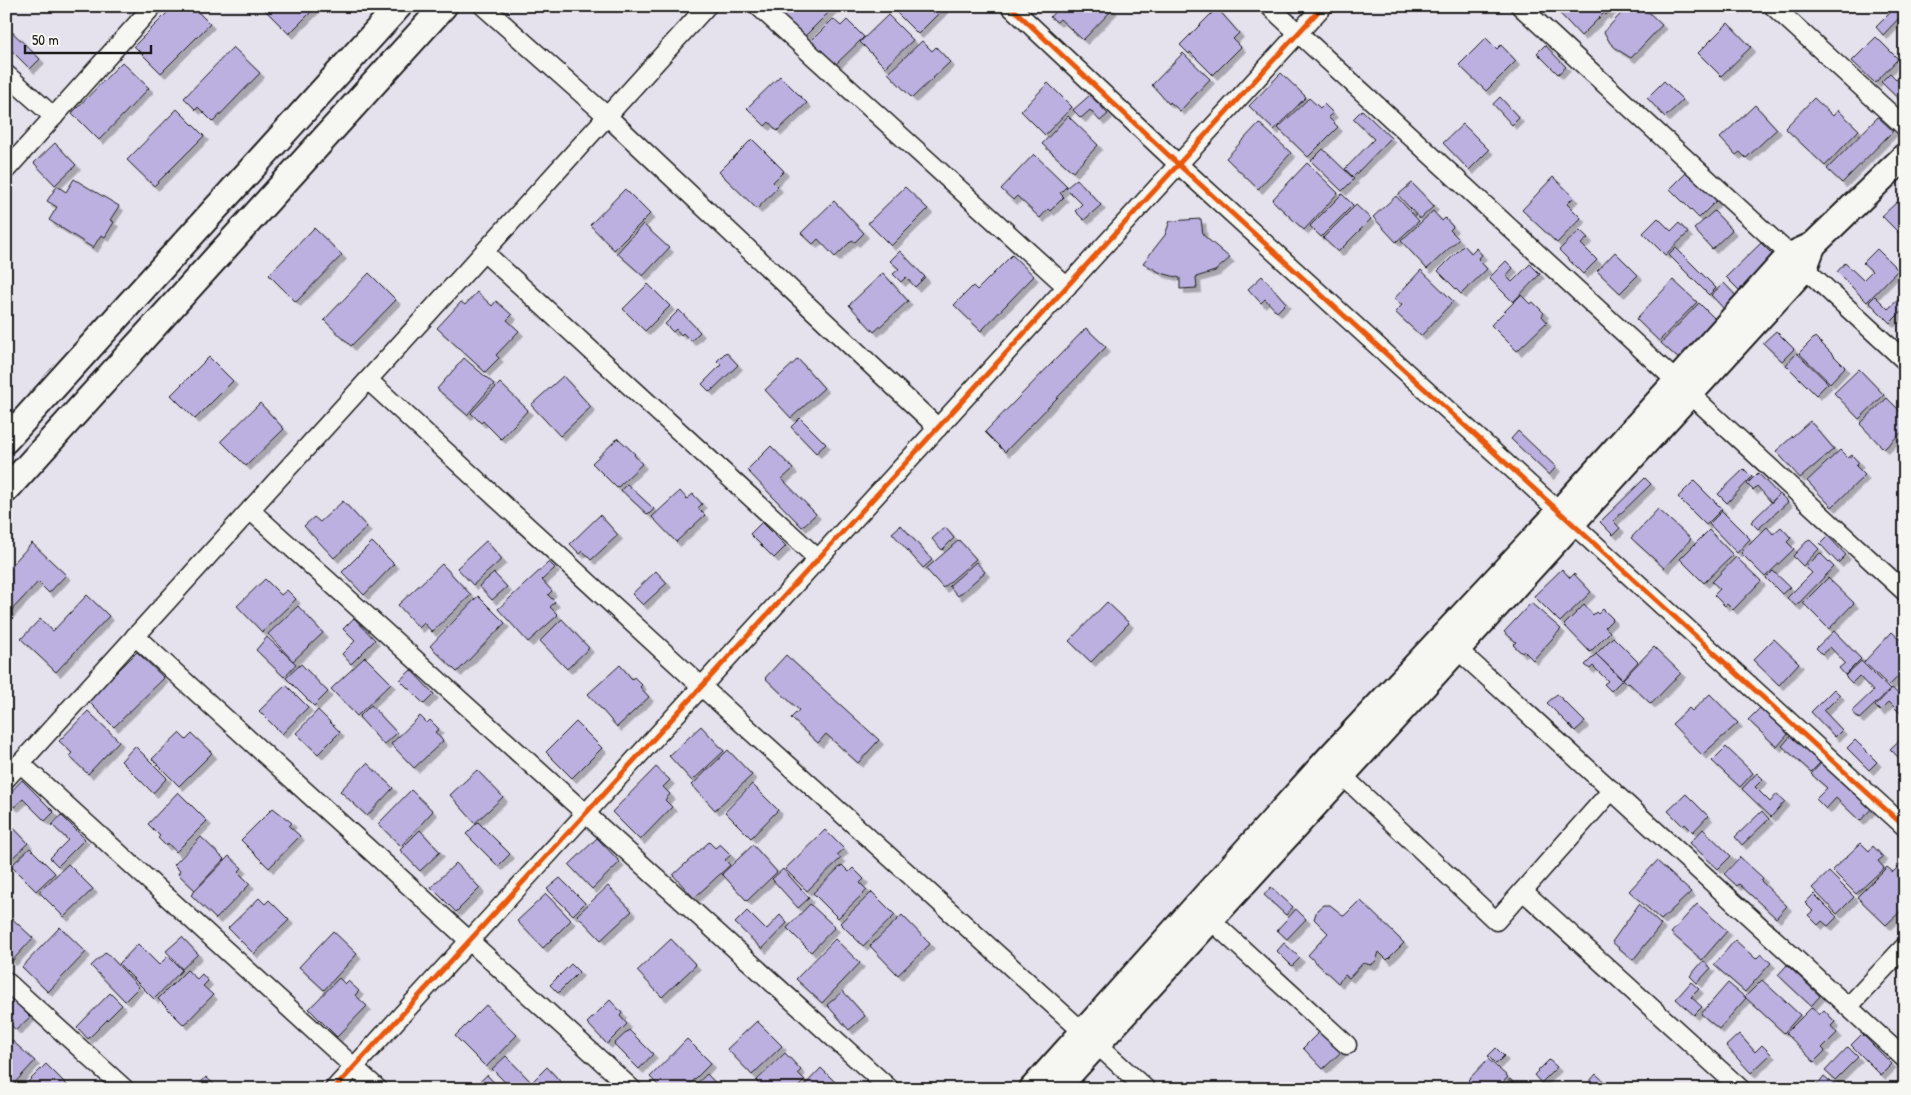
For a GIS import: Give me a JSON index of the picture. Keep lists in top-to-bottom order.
{
  "scale_bar": "50 m"
}
